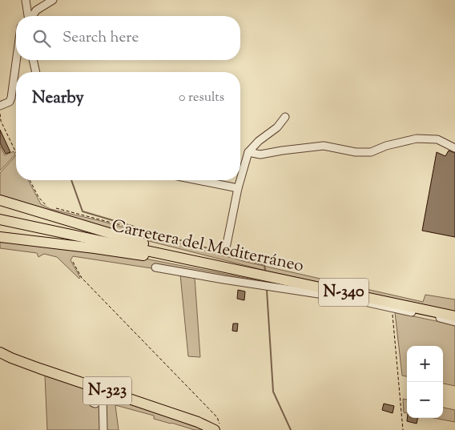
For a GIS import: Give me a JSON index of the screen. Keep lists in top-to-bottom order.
{
  "streets": {
    "highway": ["Carretera del Mediterráneo", "N-340", "N-323"]
  },
  "page": {
    "search": "Search here",
    "heading": ["Nearby", "0 results"],
    "map_buttons": ["+", "−"]
  }
}
